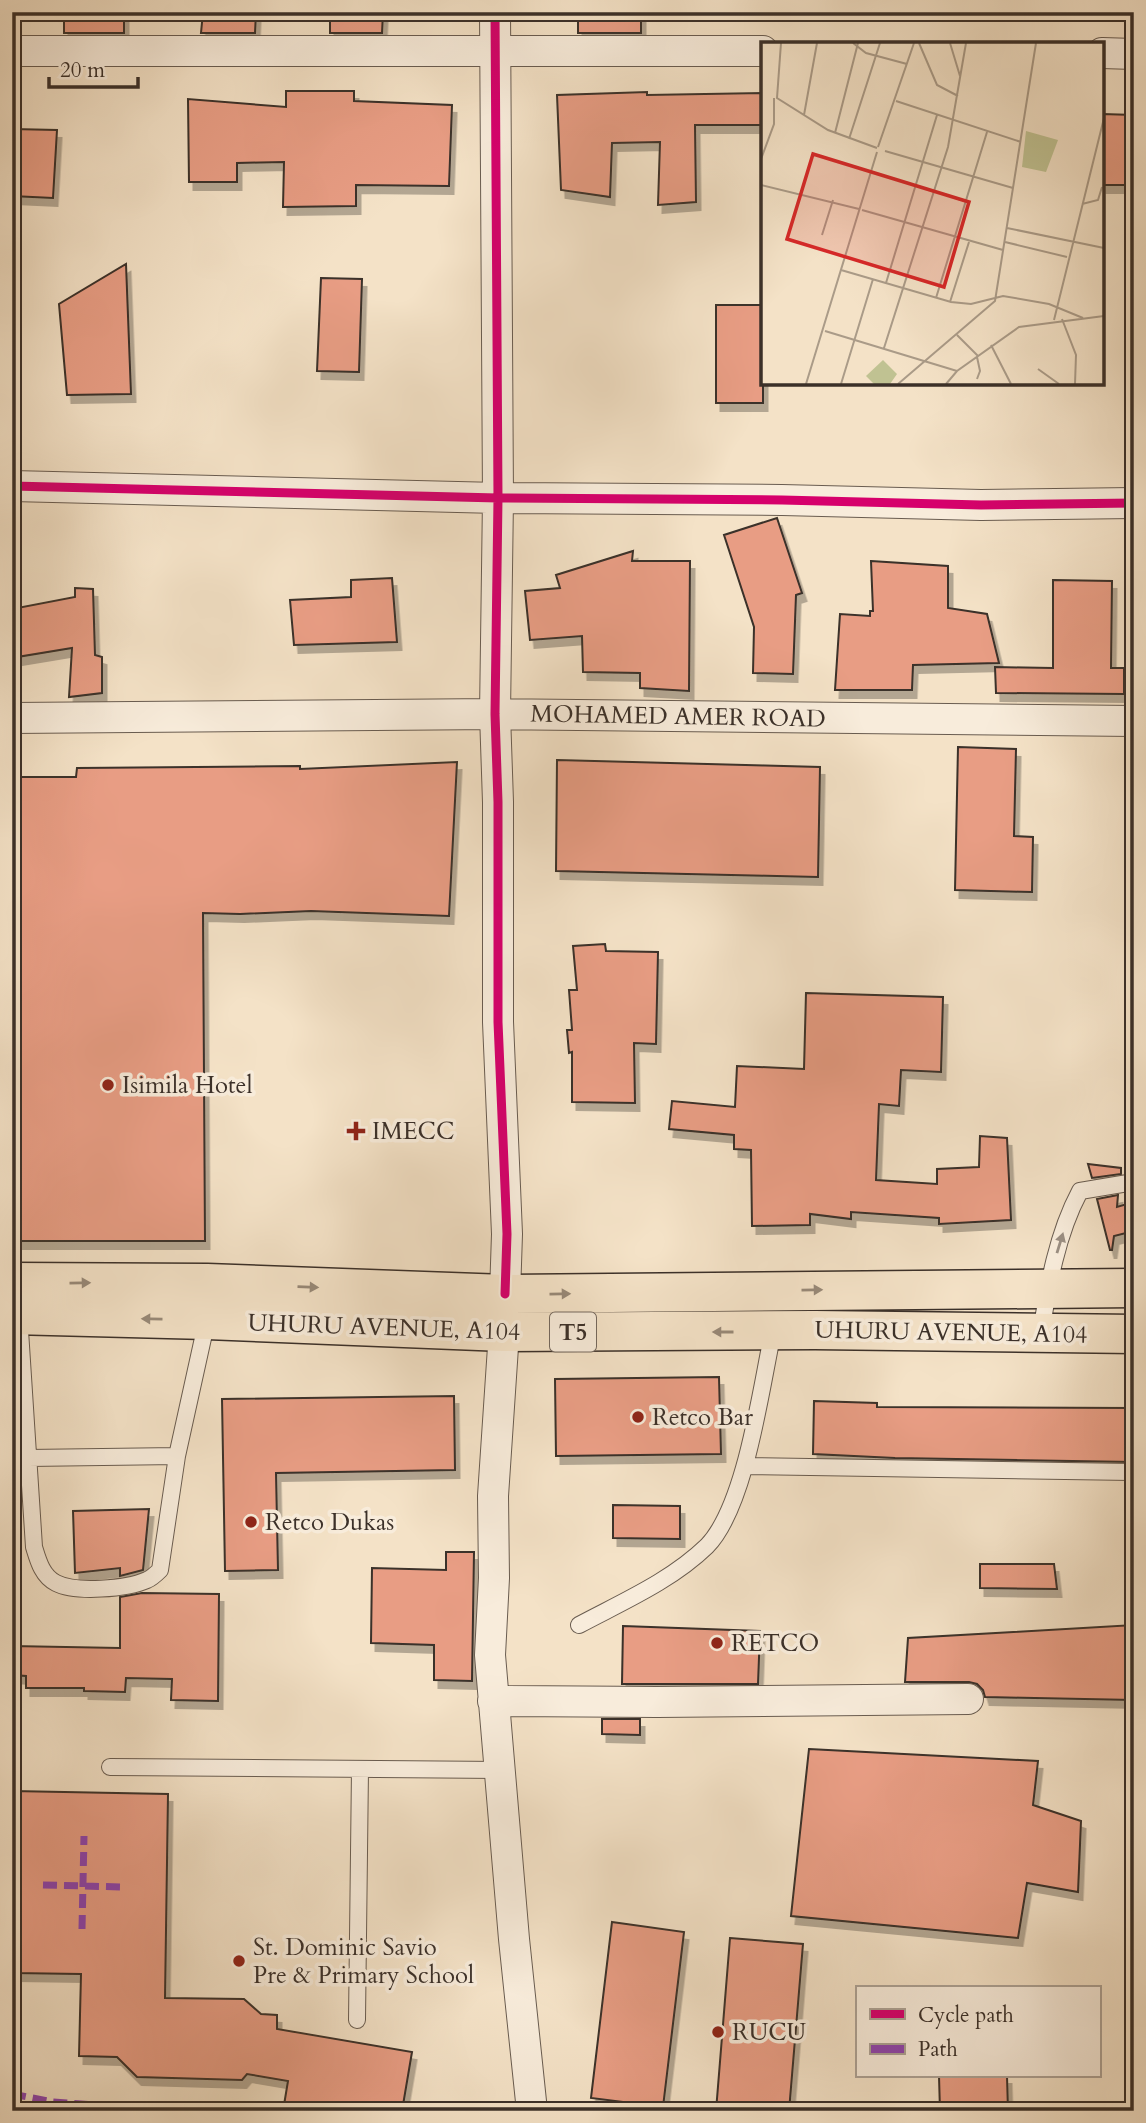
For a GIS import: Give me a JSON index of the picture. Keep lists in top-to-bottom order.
{
  "streets": {
    "highway": ["UHURU AVENUE, A104", "T5"],
    "street": ["MOHAMED AMER ROAD"]
  },
  "places": {
    "other": [
      "Isimila Hotel",
      "Retco Bar",
      "Retco Dukas",
      "RETCO",
      "St. Dominic Savio Pre & Primary School",
      "RUCU"
    ],
    "health": ["IMECC"]
  },
  "legend": ["Cycle path", "Path"],
  "scale_bar": "20 m"
}
